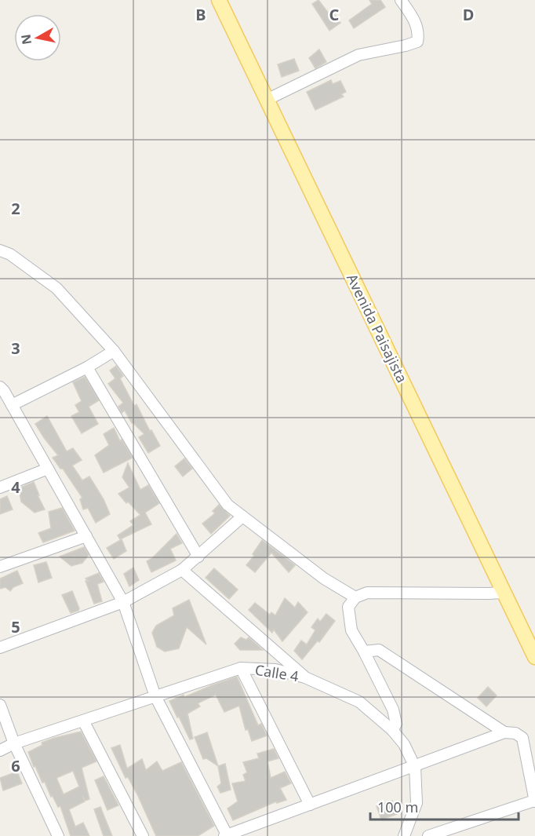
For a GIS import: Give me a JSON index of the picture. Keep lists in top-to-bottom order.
{
  "streets": {
    "main road": ["Avenida Paisajista"],
    "street": ["Calle 4"]
  },
  "scale_bar": "100 m",
  "north": "left",
  "grid": {
    "columns": ["B", "C", "D"],
    "rows": [
      "2",
      "3",
      "4",
      "5",
      "6"
    ]
  }
}
